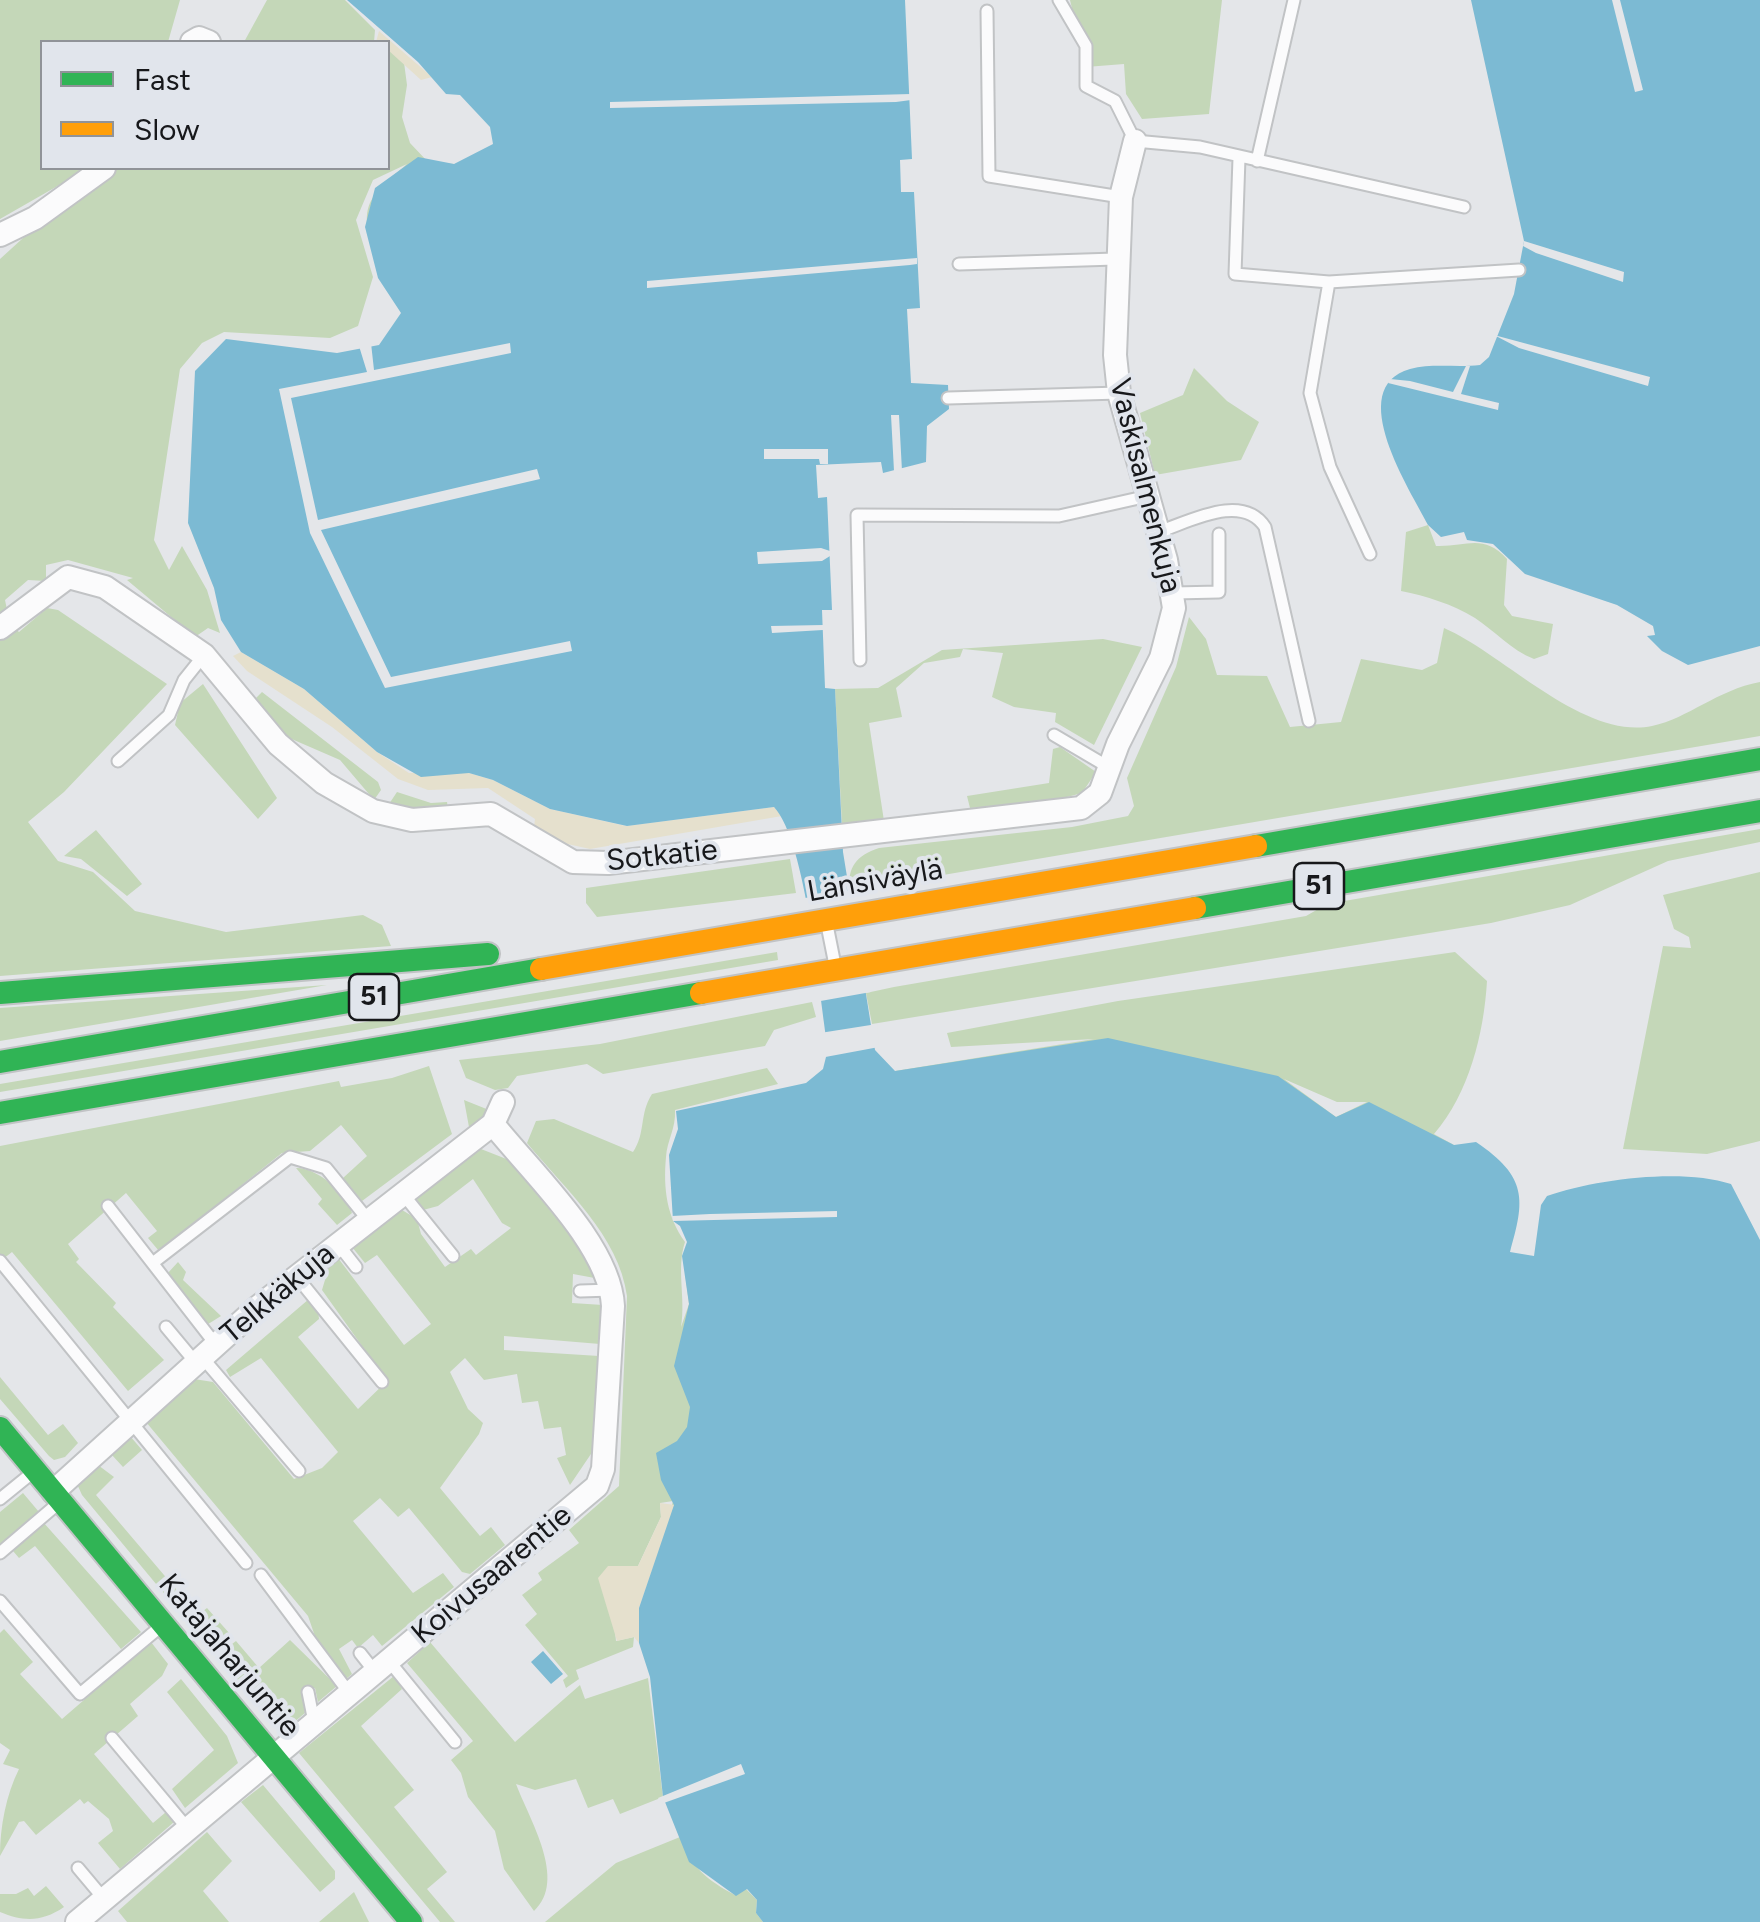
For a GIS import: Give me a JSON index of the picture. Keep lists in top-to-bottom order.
{
  "streets": {
    "main road": ["Länsiväylä", "51", "Katajaharjuntie"],
    "street": [
      "Vaskisalmenkuja",
      "Sotkatie",
      "Telkkäkuja",
      "Koivusaarentie"
    ]
  },
  "crossings": [
    ["Vaskisalmenkuja", "Sotkatie"],
    ["Telkkäkuja", "Katajaharjuntie"],
    ["Koivusaarentie", "Katajaharjuntie"]
  ],
  "legend": ["Fast", "Slow"]
}
